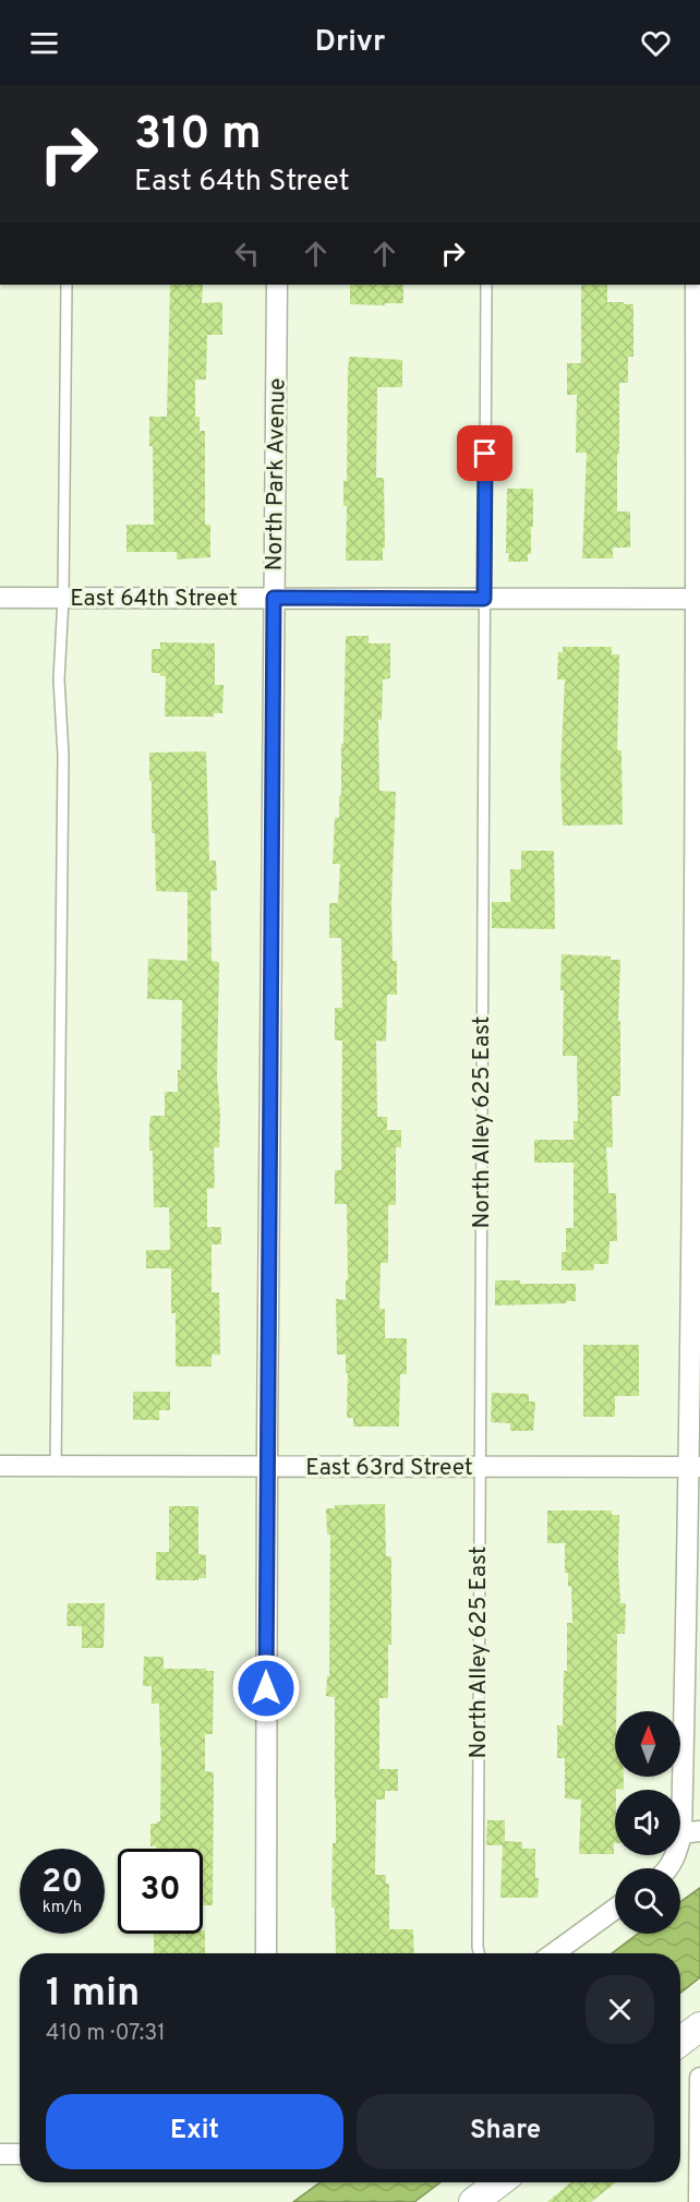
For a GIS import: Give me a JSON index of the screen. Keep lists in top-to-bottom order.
{
  "streets": {
    "street": ["North Park Avenue", "East 64th Street", "East 63rd Street"],
    "lane": ["North Alley 625 East"]
  },
  "crossings": [
    ["North Park Avenue", "East 64th Street"],
    ["North Park Avenue", "East 63rd Street"],
    ["East 64th Street", "North Alley 625 East"],
    ["North Alley 625 East", "East 63rd Street"]
  ],
  "north": "top",
  "page": {
    "header": "Drivr",
    "turn": ["310 m", "East 64th Street"],
    "speed": "20 km/h",
    "limit": "30",
    "heading": ["1 min", "410 m · 07:31"],
    "buttons": ["Exit", "Share"]
  }
}
